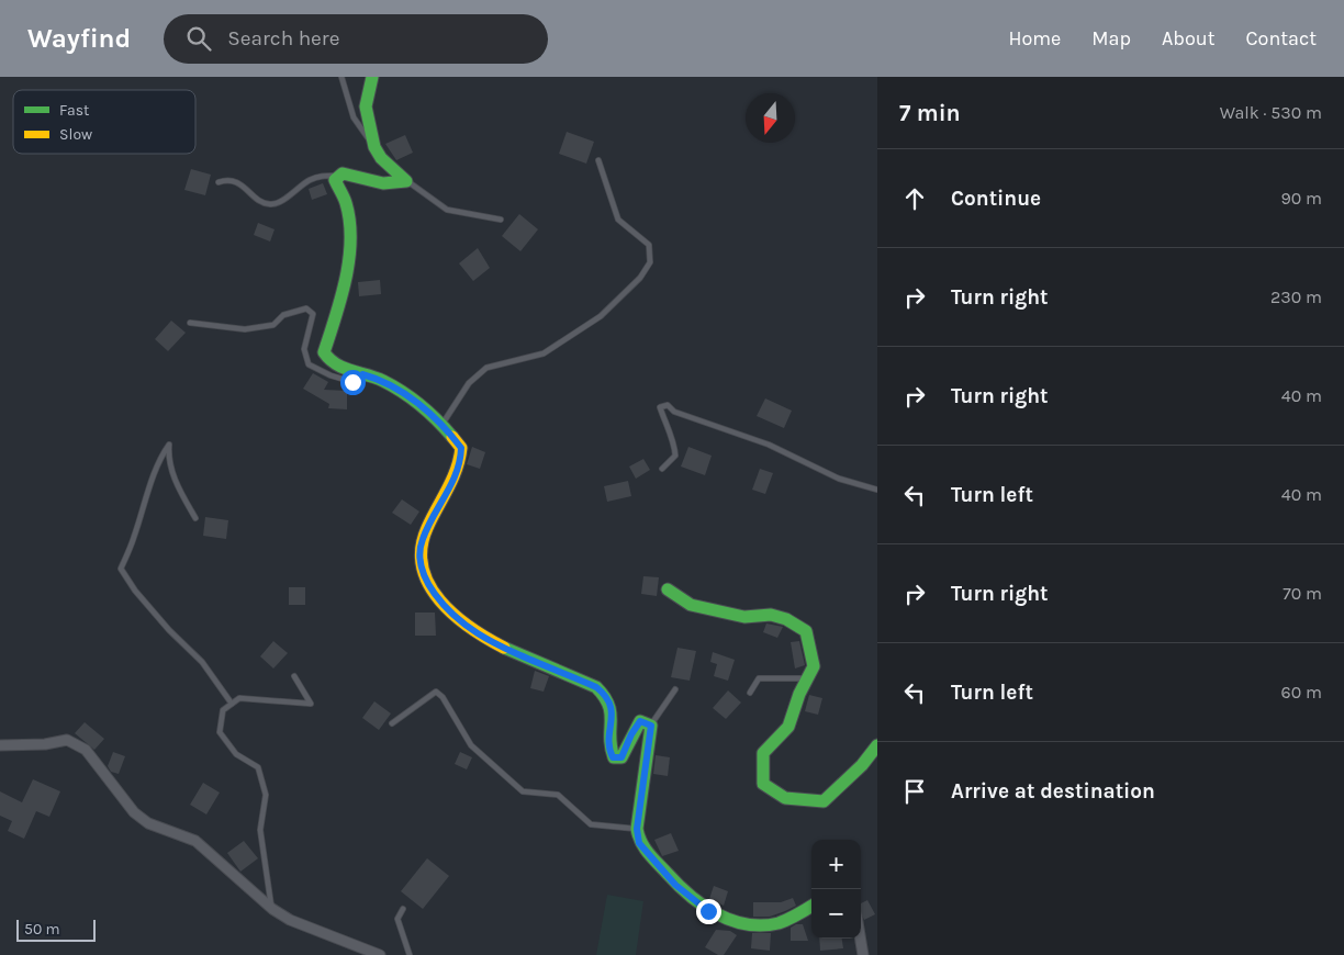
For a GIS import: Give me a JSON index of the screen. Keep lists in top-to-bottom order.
{
  "legend": ["Fast", "Slow"],
  "scale_bar": "50 m",
  "north": "bottom",
  "page": {
    "header": "Wayfind",
    "search": "Search here",
    "nav": [
      "Home",
      "Map",
      "About",
      "Contact"
    ],
    "heading": ["7 min", "Walk · 530 m"],
    "list": [
      ["Continue", "90 m"],
      ["Turn right", "230 m"],
      ["Turn right", "40 m"],
      ["Turn left", "40 m"],
      ["Turn right", "70 m"],
      ["Turn left", "60 m"],
      "Arrive at destination"
    ],
    "map_buttons": ["+", "−"],
    "scale": "50 m"
  }
}
